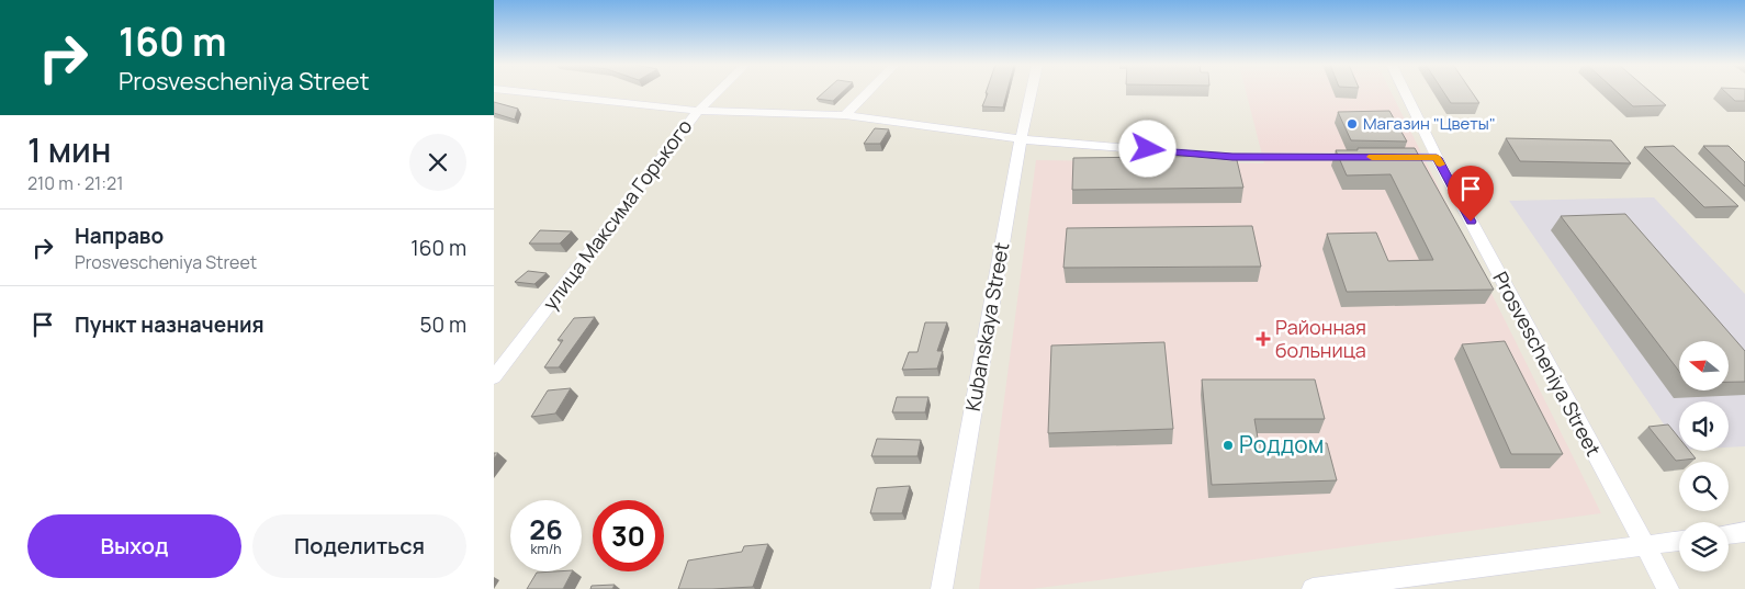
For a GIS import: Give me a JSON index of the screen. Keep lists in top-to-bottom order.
{
  "streets": {
    "street": ["улица Максима Горького", "Kubanskaya Street", "Prosvescheniya Street"]
  },
  "places": {
    "other": ["Магазин \"Цветы\"", "Роддом"],
    "health": ["Районная больница"]
  },
  "north": "left",
  "page": {
    "turn": ["160 m", "Prosvescheniya Street"],
    "heading": ["1 мин", "210 m · 21:21"],
    "list": [
      {
        "name": "Направо",
        "note": "Prosvescheniya Street",
        "value": "160 m"
      },
      {
        "name": "Пункт назначения",
        "value": "50 m"
      }
    ],
    "speed": "26 km/h",
    "limit": "30",
    "buttons": ["Выход", "Поделиться"]
  }
}
